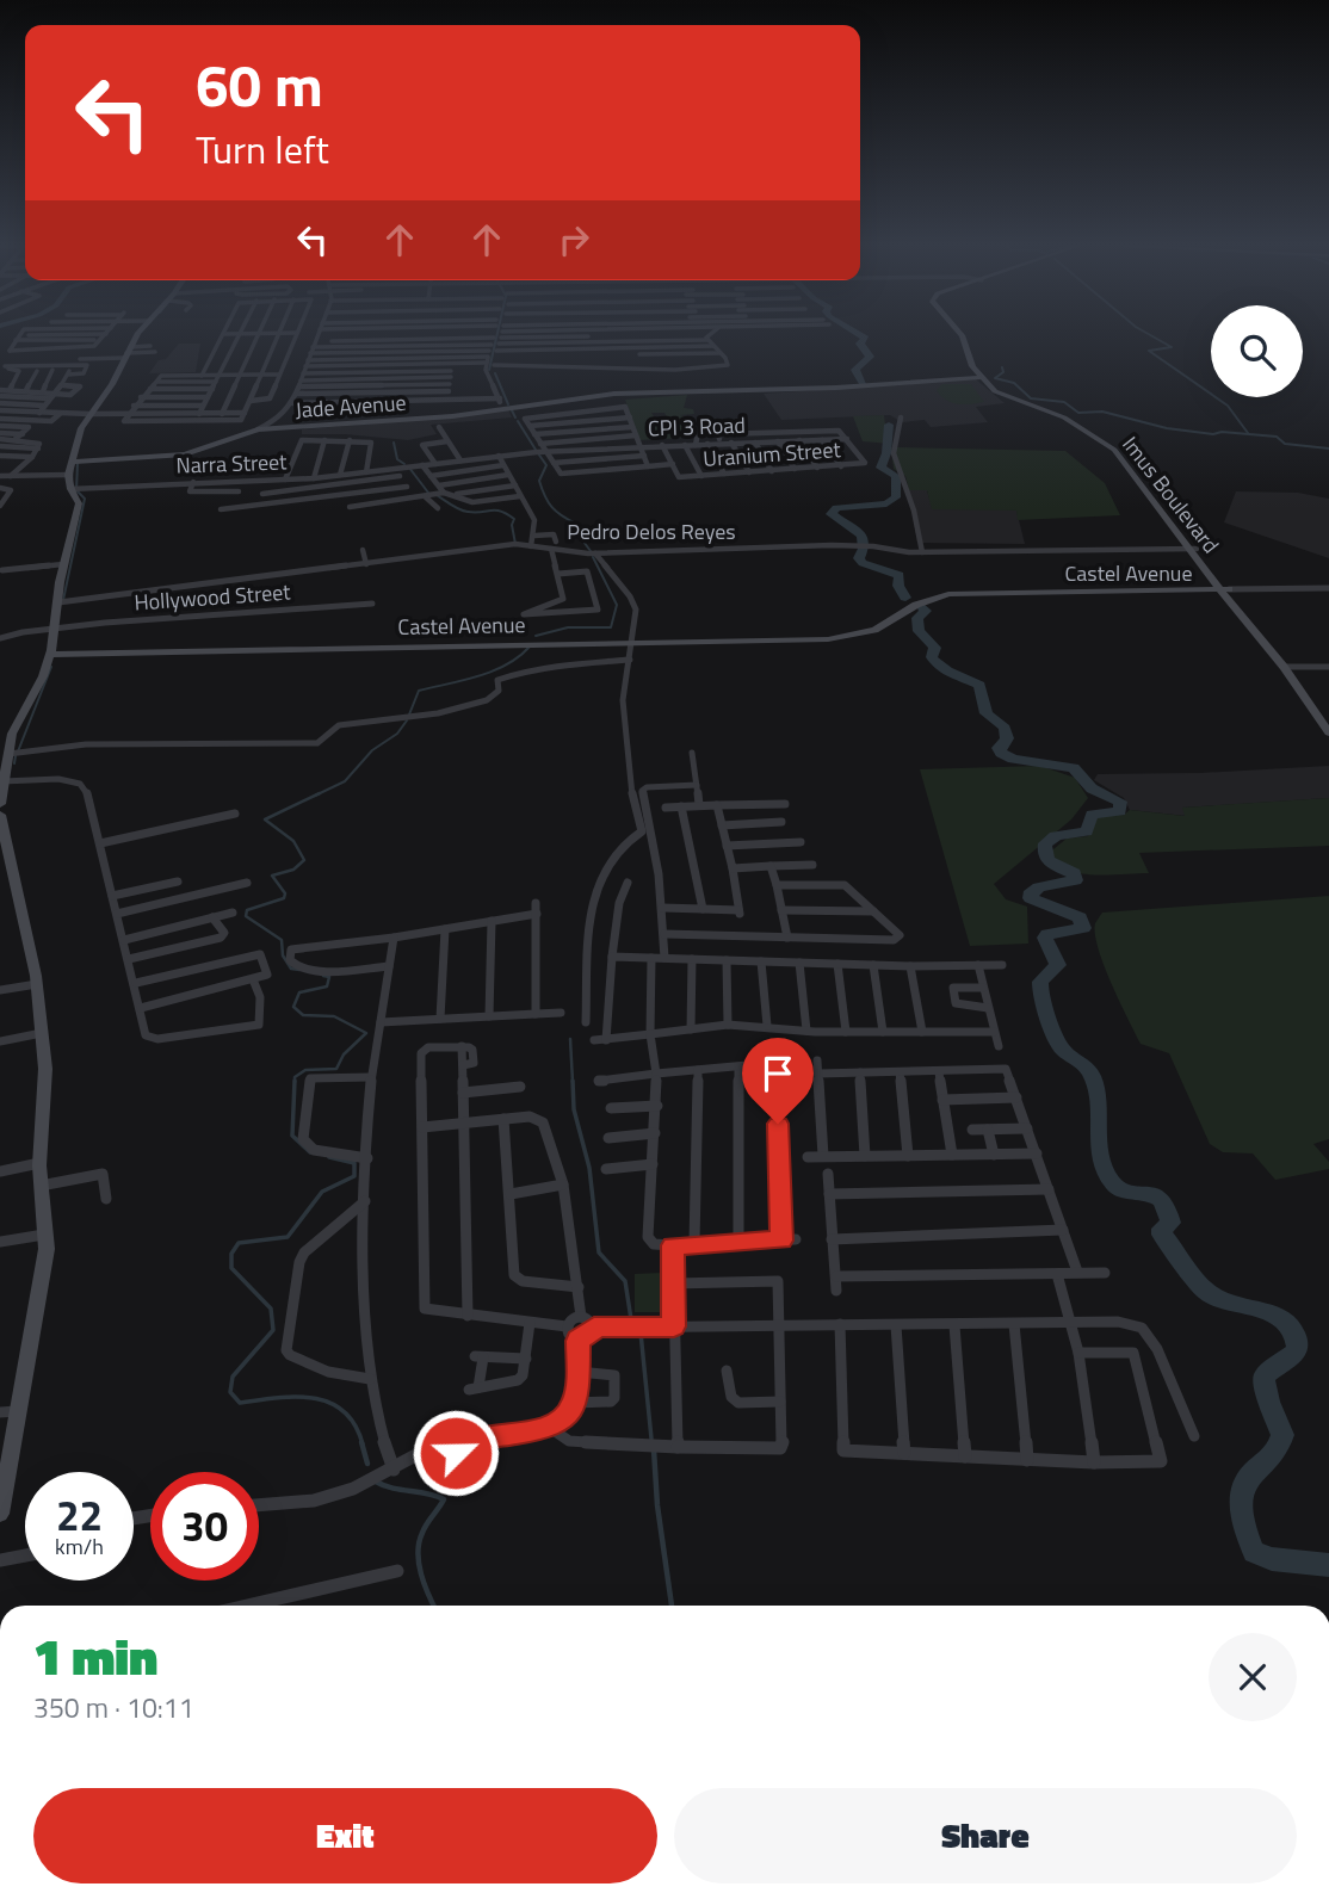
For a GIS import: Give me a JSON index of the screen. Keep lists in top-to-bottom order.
{
  "streets": {
    "main road": ["Jade Avenue", "Imus Boulevard", "Castel Avenue"],
    "street": [
      "CPI 3 Road",
      "Uranium Street",
      "Narra Street",
      "Pedro Delos Reyes",
      "Hollywood Street"
    ]
  },
  "crossings": [
    ["Jade Avenue", "Imus Boulevard"],
    ["CPI 3 Road", "Uranium Street"],
    ["CPI 3 Road", "Narra Street"],
    ["Imus Boulevard", "Pedro Delos Reyes"],
    ["Imus Boulevard", "Castel Avenue"]
  ],
  "page": {
    "turn": ["60 m", "Turn left"],
    "speed": "22 km/h",
    "limit": "30",
    "heading": ["1 min", "350 m · 10:11"],
    "buttons": ["Exit", "Share"]
  }
}
